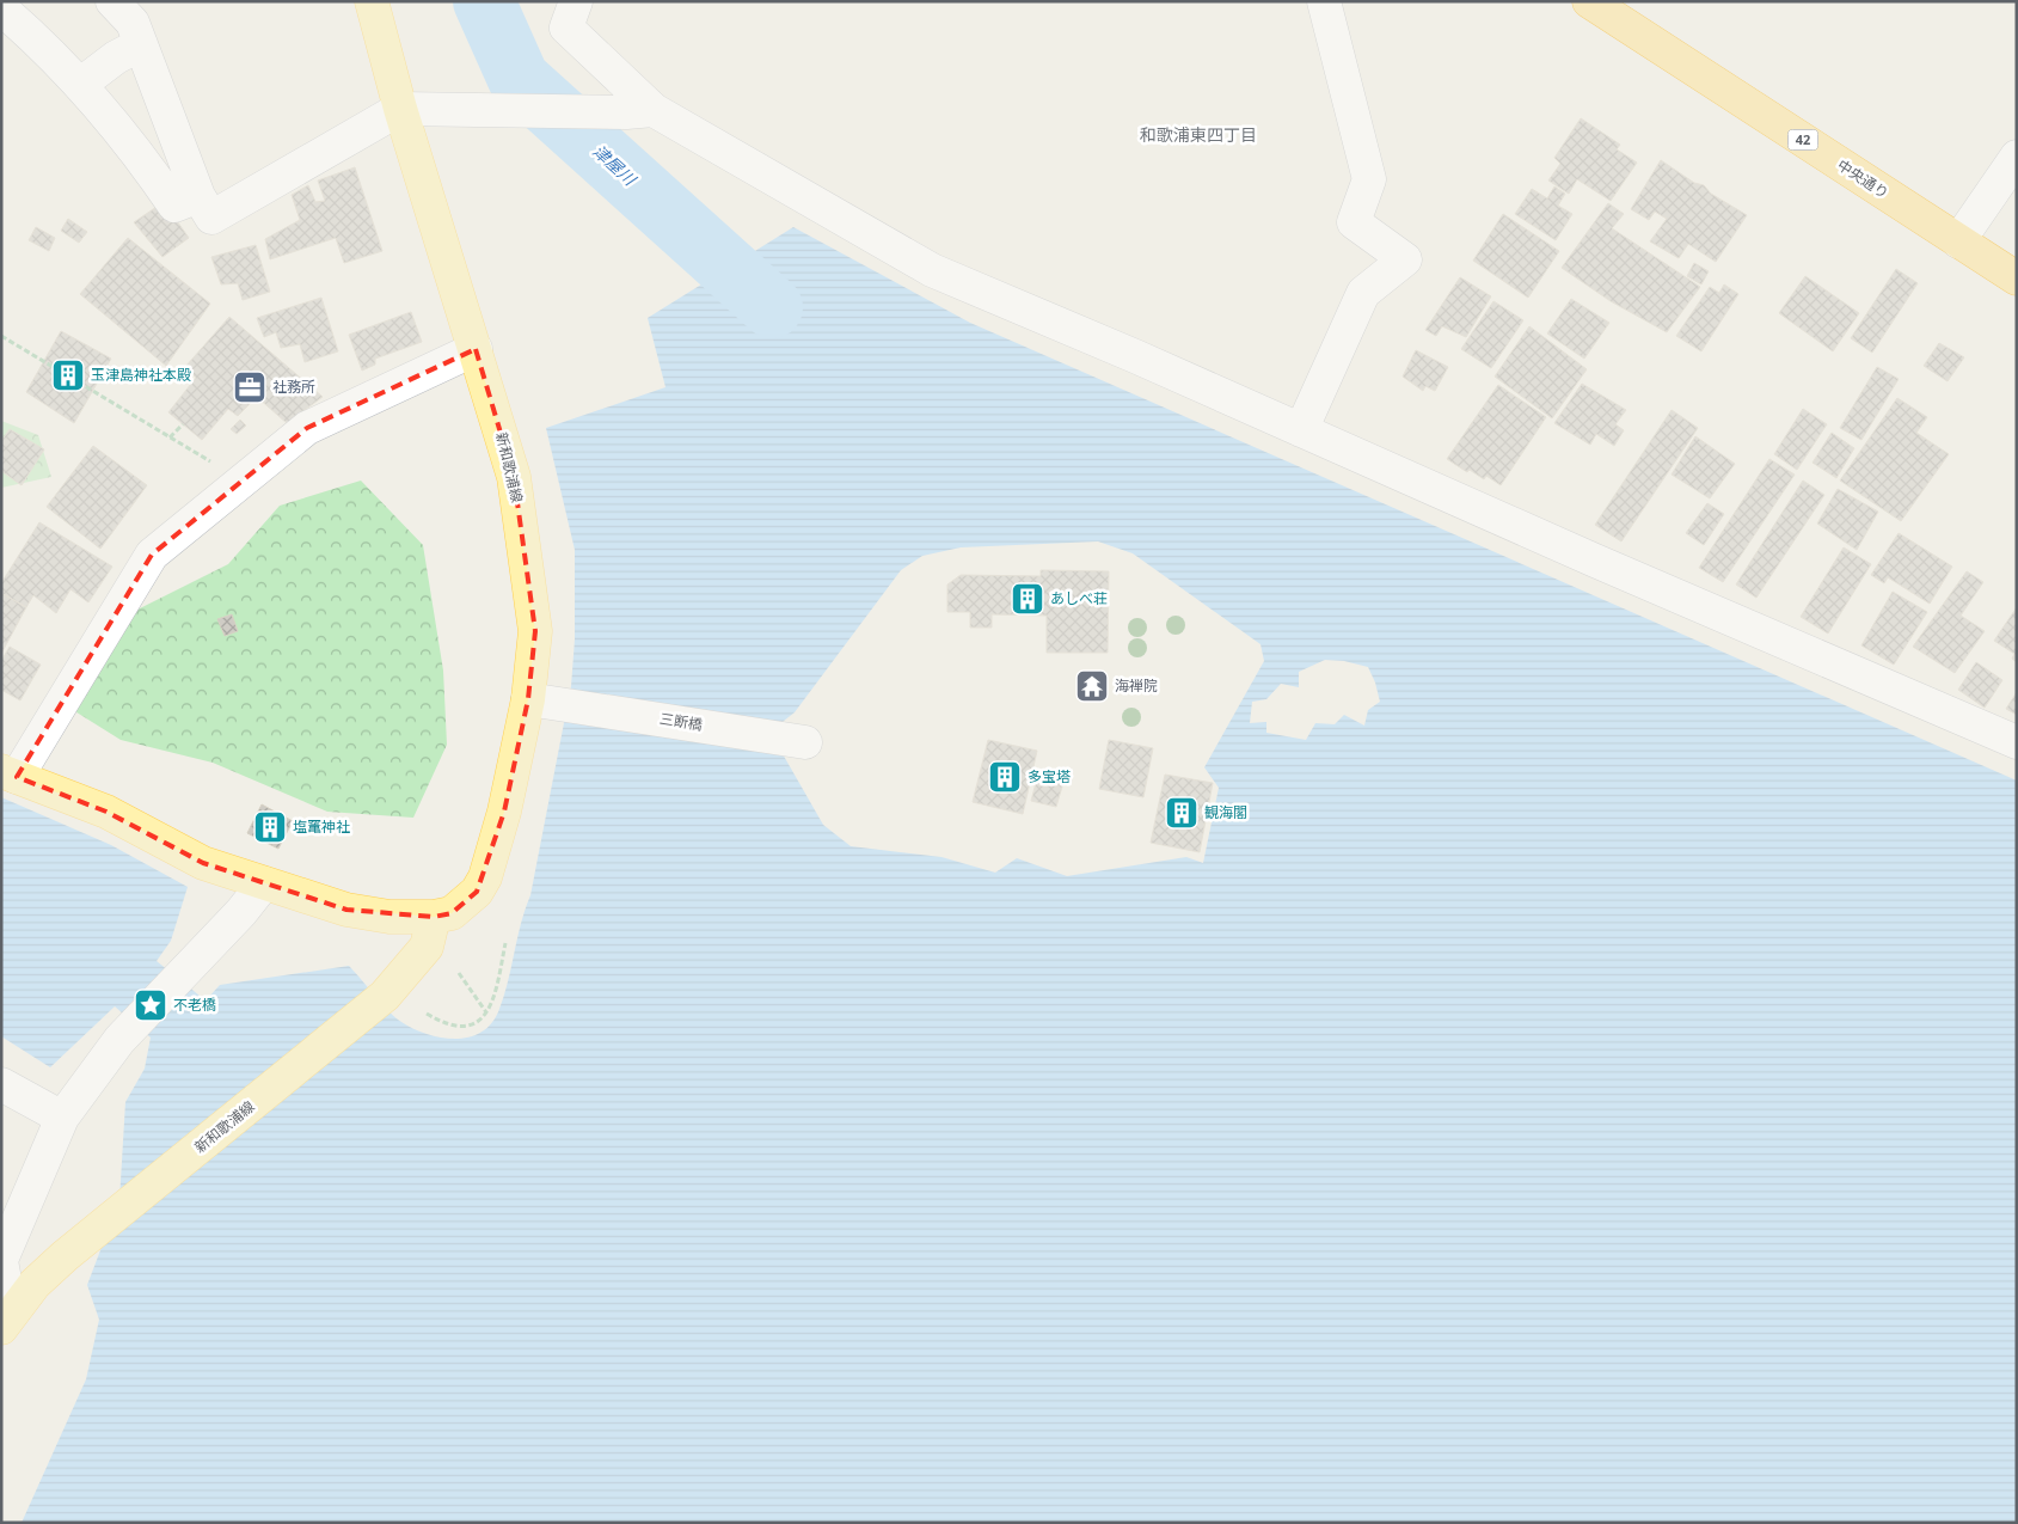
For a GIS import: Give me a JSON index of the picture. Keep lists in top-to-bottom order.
{
  "streets": {
    "highway": ["42", "中央通り"],
    "main road": ["新和歌浦線"],
    "street": ["三断橋"]
  },
  "crossings": [
    ["新和歌浦線", "三断橋"]
  ],
  "districts": ["和歌浦東四丁目"],
  "water": ["津屋川"],
  "places": {
    "building": [
      "玉津島神社本殿",
      "あしべ荘",
      "多宝塔",
      "観海閣",
      "塩竃神社"
    ],
    "office": ["社務所"],
    "temple": ["海禅院"],
    "place": ["不老橋"]
  }
}
